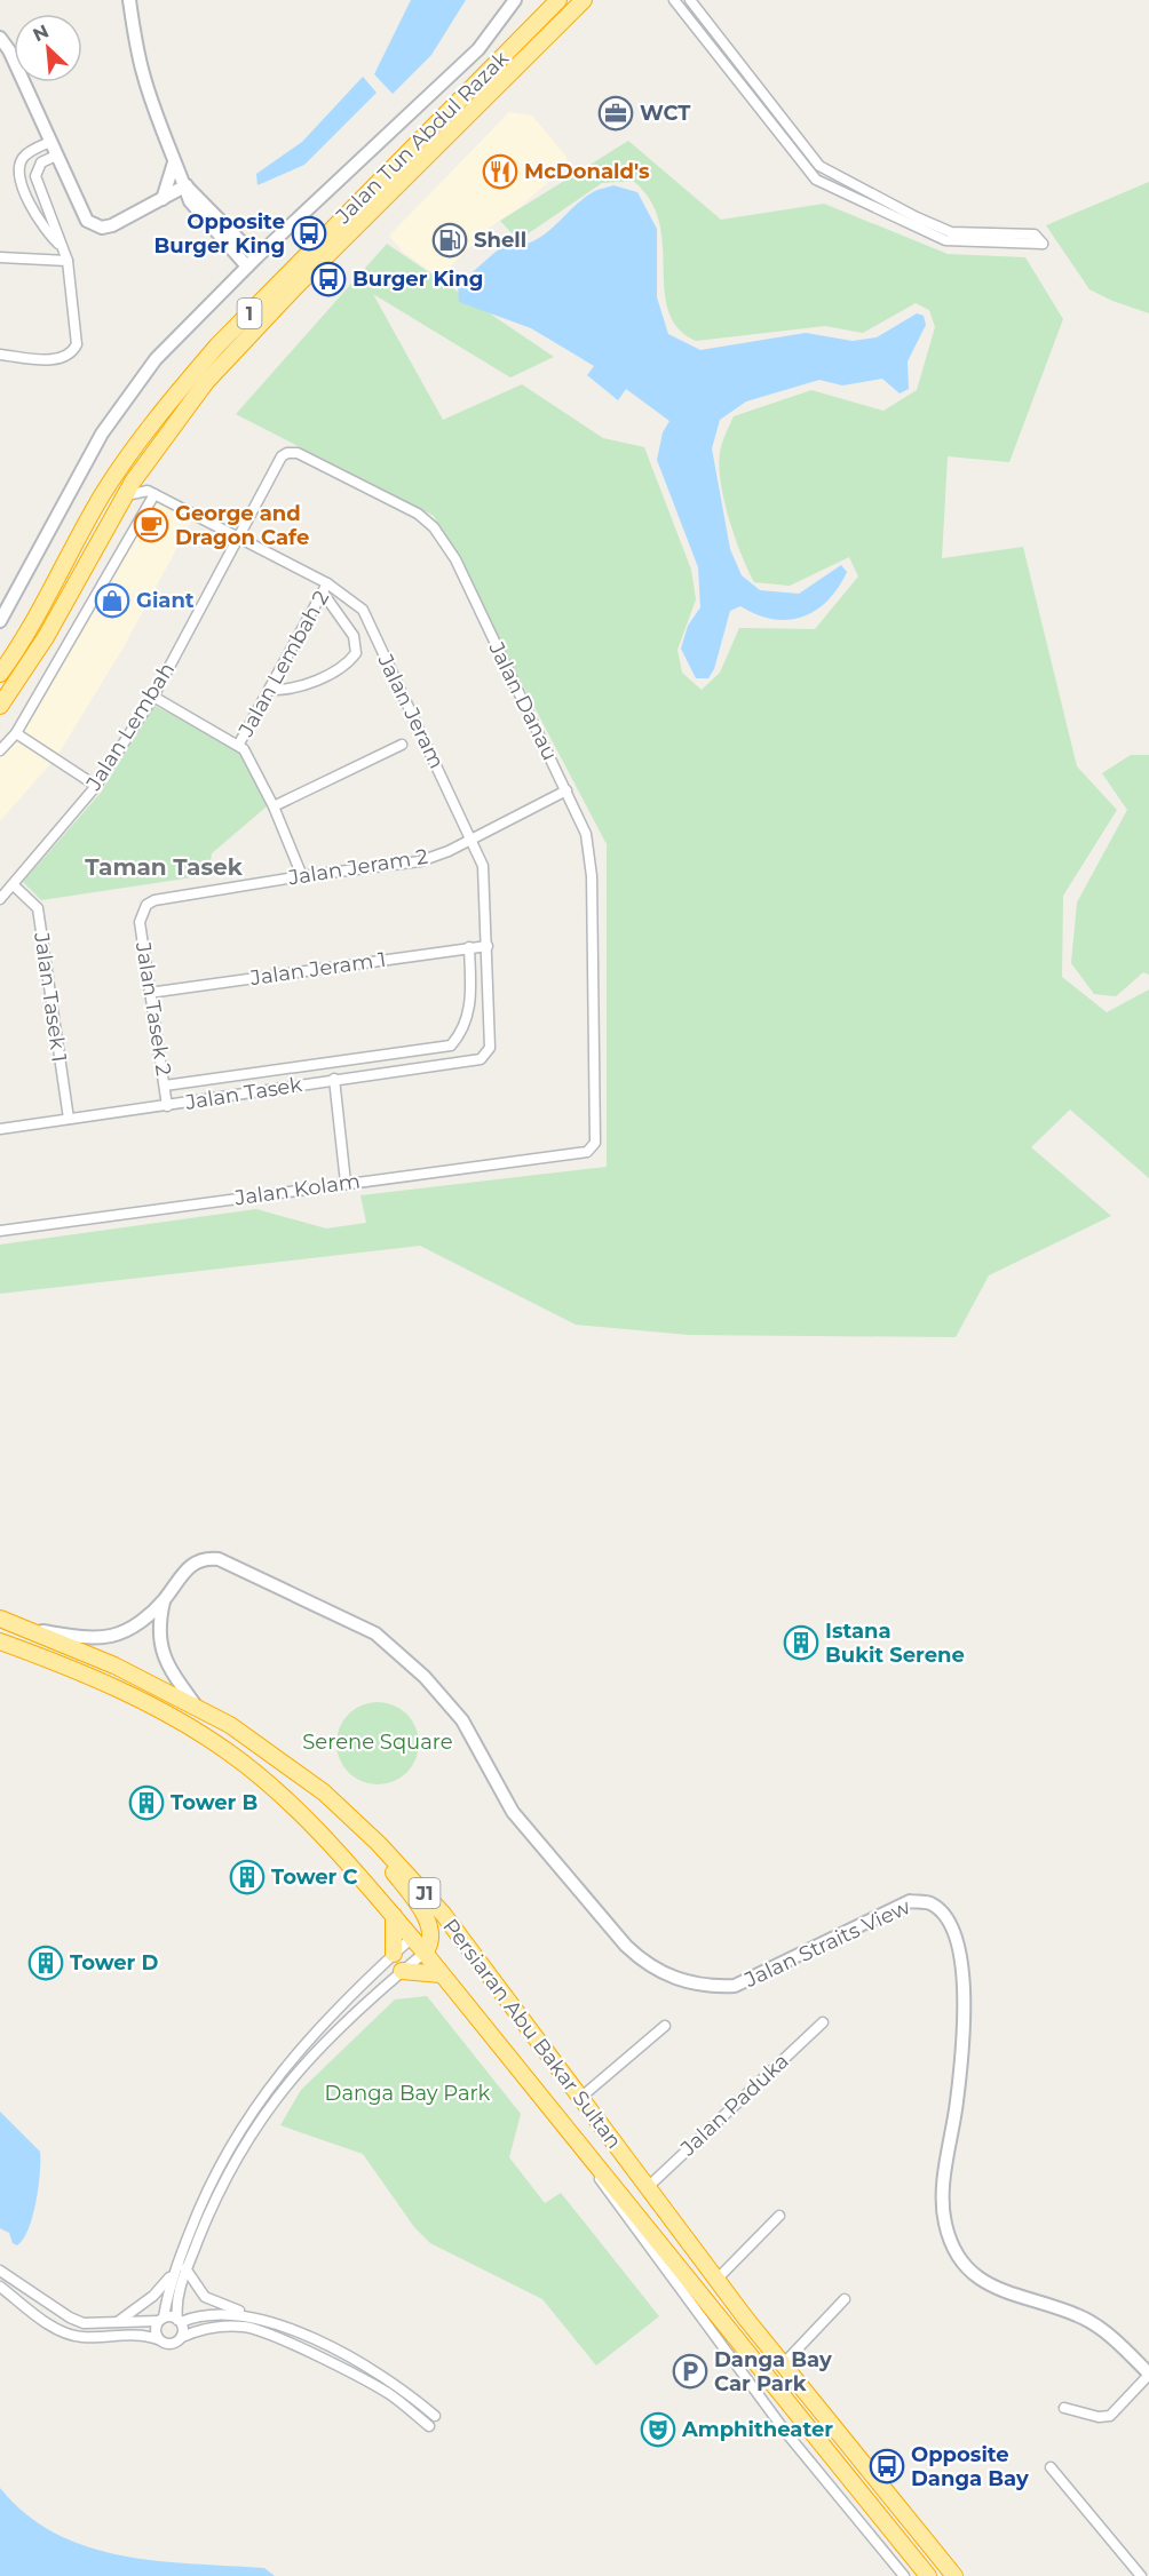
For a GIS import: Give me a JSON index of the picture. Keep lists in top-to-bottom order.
{
  "streets": {
    "highway": [
      "Jalan Tun Abdul Razak",
      "1",
      "J1",
      "Persiaran Abu Bakar Sultan"
    ],
    "street": [
      "Jalan Lembah 2",
      "Jalan Danau",
      "Jalan Jeram",
      "Jalan Lembah",
      "Jalan Jeram 2",
      "Jalan Jeram 1",
      "Jalan Tasek 1",
      "Jalan Tasek 2",
      "Jalan Tasek",
      "Jalan Kolam",
      "Jalan Straits View",
      "Jalan Paduka"
    ]
  },
  "crossings": [
    ["Jalan Tun Abdul Razak", "1"],
    ["Jalan Lembah 2", "Jalan Jeram"],
    ["Jalan Danau", "Jalan Jeram"],
    ["Jalan Danau", "Jalan Lembah"],
    ["Jalan Danau", "Jalan Jeram 2"],
    ["Jalan Danau", "Jalan Kolam"],
    ["Jalan Jeram", "Jalan Lembah"],
    ["Jalan Jeram", "Jalan Jeram 2"],
    ["Jalan Jeram", "Jalan Jeram 1"],
    ["Jalan Jeram", "Jalan Tasek"],
    ["Jalan Lembah", "Jalan Tasek 1"],
    ["Jalan Jeram 2", "Jalan Tasek 2"],
    ["Jalan Jeram 1", "Jalan Tasek 2"],
    ["Jalan Jeram 1", "Jalan Tasek"],
    ["Jalan Tasek 1", "Jalan Tasek"],
    ["Jalan Tasek 2", "Jalan Tasek"],
    ["Jalan Straits View", "Persiaran Abu Bakar Sultan"],
    ["Persiaran Abu Bakar Sultan", "Jalan Paduka"]
  ],
  "districts": ["Taman Tasek"],
  "parks": ["Serene Square", "Danga Bay Park"],
  "places": {
    "office": ["WCT"],
    "restaurant": ["McDonald's"],
    "bus stop": ["Opposite Burger King", "Burger King", "Opposite Danga Bay"],
    "fuel station": ["Shell"],
    "cafe": ["George and Dragon Cafe"],
    "shop": ["Giant"],
    "building": [
      "Istana Bukit Serene",
      "Tower B",
      "Tower C",
      "Tower D"
    ],
    "parking": ["Danga Bay Car Park"],
    "theatre": ["Amphitheater"]
  },
  "north": "top left"
}
